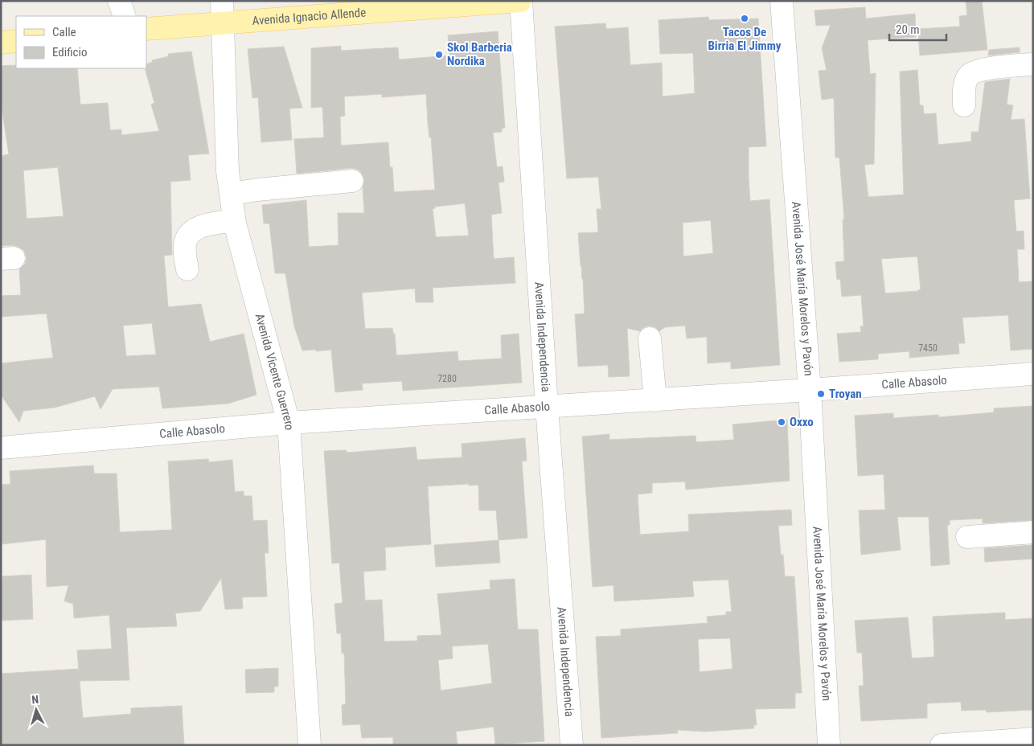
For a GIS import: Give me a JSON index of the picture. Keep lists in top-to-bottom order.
{
  "streets": {
    "main road": ["Avenida Ignacio Allende"],
    "street": [
      "Avenida José María Morelos y Pavón",
      "Avenida Independencia",
      "Avenida Vicente Guerrero",
      "Calle Abasolo"
    ]
  },
  "crossings": [
    ["Avenida Ignacio Allende", "Avenida Independencia"],
    ["Avenida Ignacio Allende", "Avenida Vicente Guerrero"],
    ["Avenida José María Morelos y Pavón", "Calle Abasolo"],
    ["Avenida Independencia", "Calle Abasolo"],
    ["Avenida Vicente Guerrero", "Calle Abasolo"]
  ],
  "places": [
    "Tacos De Birria El Jimmy",
    "Skol Barberia Nordika",
    "Troyan",
    "Oxxo"
  ],
  "house_numbers": ["7450", "7280"],
  "legend": ["Calle", "Edificio"],
  "scale_bar": "20 m",
  "north": "top"
}
